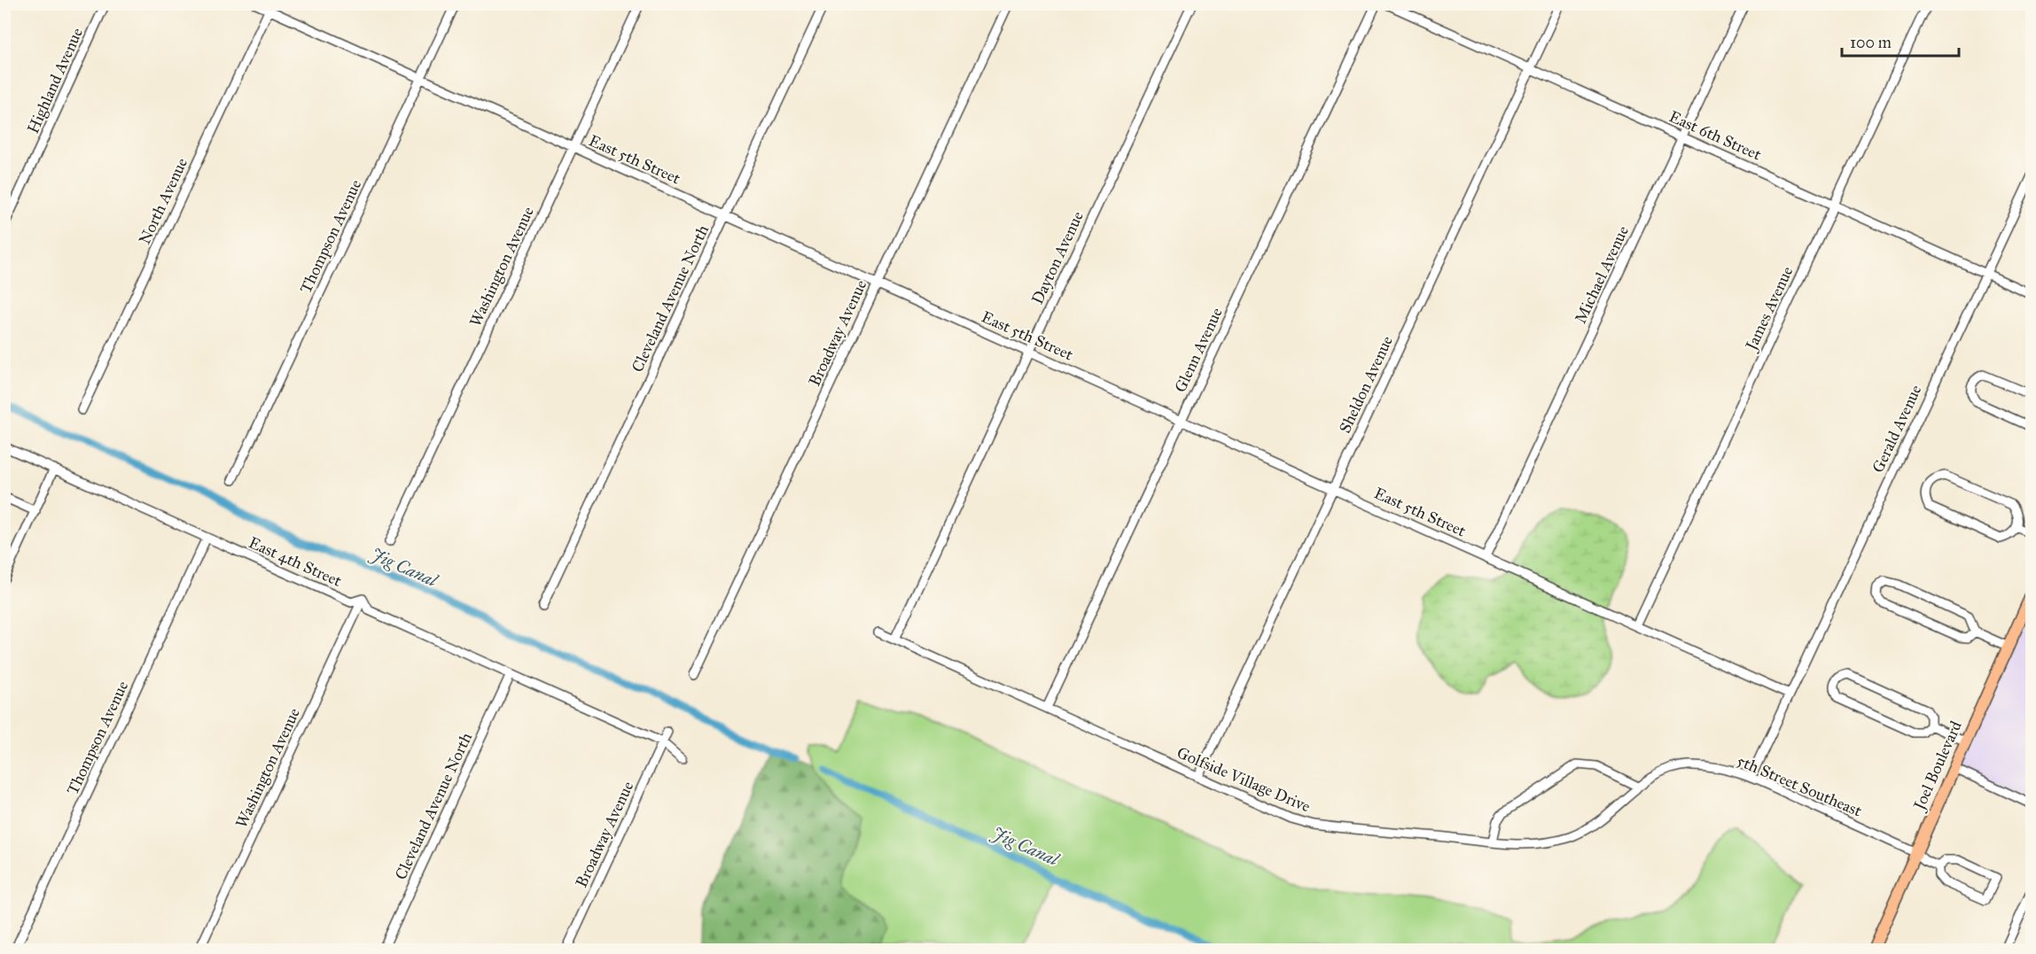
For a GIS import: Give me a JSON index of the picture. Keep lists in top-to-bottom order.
{
  "streets": {
    "main road": ["Joel Boulevard"],
    "street": [
      "Highland Avenue",
      "East 6th Street",
      "East 5th Street",
      "North Avenue",
      "Thompson Avenue",
      "Dayton Avenue",
      "Washington Avenue",
      "Michael Avenue",
      "Cleveland Avenue North",
      "James Avenue",
      "Broadway Avenue",
      "Glenn Avenue",
      "Sheldon Avenue",
      "Gerald Avenue",
      "East 4th Street",
      "Golfside Village Drive",
      "5th Street Southeast"
    ]
  },
  "crossings": [
    ["East 6th Street", "Michael Avenue"],
    ["East 6th Street", "James Avenue"],
    ["East 6th Street", "Sheldon Avenue"],
    ["East 6th Street", "Gerald Avenue"],
    ["East 5th Street", "North Avenue"],
    ["East 5th Street", "Thompson Avenue"],
    ["East 5th Street", "Dayton Avenue"],
    ["East 5th Street", "Washington Avenue"],
    ["East 5th Street", "Michael Avenue"],
    ["East 5th Street", "Cleveland Avenue North"],
    ["East 5th Street", "James Avenue"],
    ["East 5th Street", "Broadway Avenue"],
    ["East 5th Street", "Glenn Avenue"],
    ["East 5th Street", "Sheldon Avenue"],
    ["East 5th Street", "Gerald Avenue"],
    ["Thompson Avenue", "East 4th Street"],
    ["Dayton Avenue", "Golfside Village Drive"],
    ["Washington Avenue", "East 4th Street"],
    ["Glenn Avenue", "Golfside Village Drive"],
    ["Sheldon Avenue", "Golfside Village Drive"],
    ["Gerald Avenue", "5th Street Southeast"],
    ["Joel Boulevard", "5th Street Southeast"],
    ["Golfside Village Drive", "5th Street Southeast"]
  ],
  "water": ["Jig Canal"],
  "scale_bar": "100 m"
}
